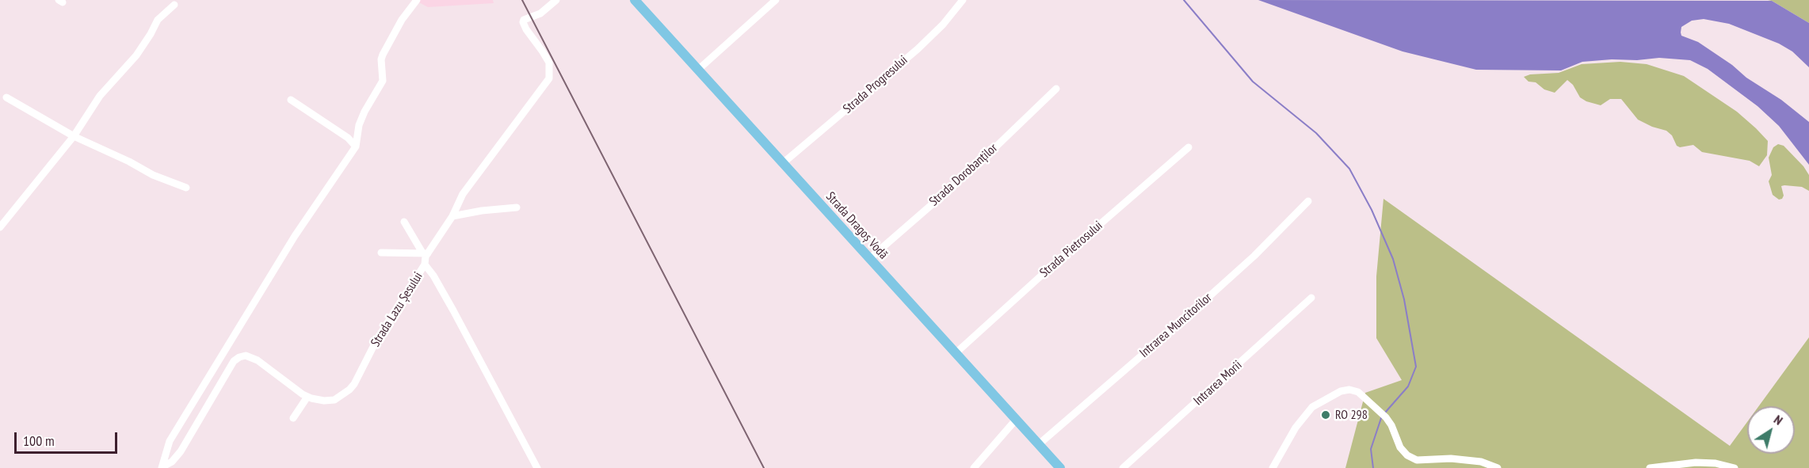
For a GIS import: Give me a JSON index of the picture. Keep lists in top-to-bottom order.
{
  "streets": {
    "main road": ["Strada Dragoș Vodă"],
    "street": [
      "Strada Progresului",
      "Strada Dorobanților",
      "Strada Pietrosului",
      "Strada Lazu Șesului",
      "Intrarea Muncitorilor",
      "Intrarea Morii"
    ]
  },
  "crossings": [
    ["Strada Progresului", "Strada Dragoș Vodă"],
    ["Strada Dorobanților", "Strada Dragoș Vodă"],
    ["Strada Dragoș Vodă", "Strada Pietrosului"],
    ["Strada Dragoș Vodă", "Intrarea Muncitorilor"]
  ],
  "places": ["RO 298"],
  "scale_bar": "100 m",
  "north": "top right"
}
